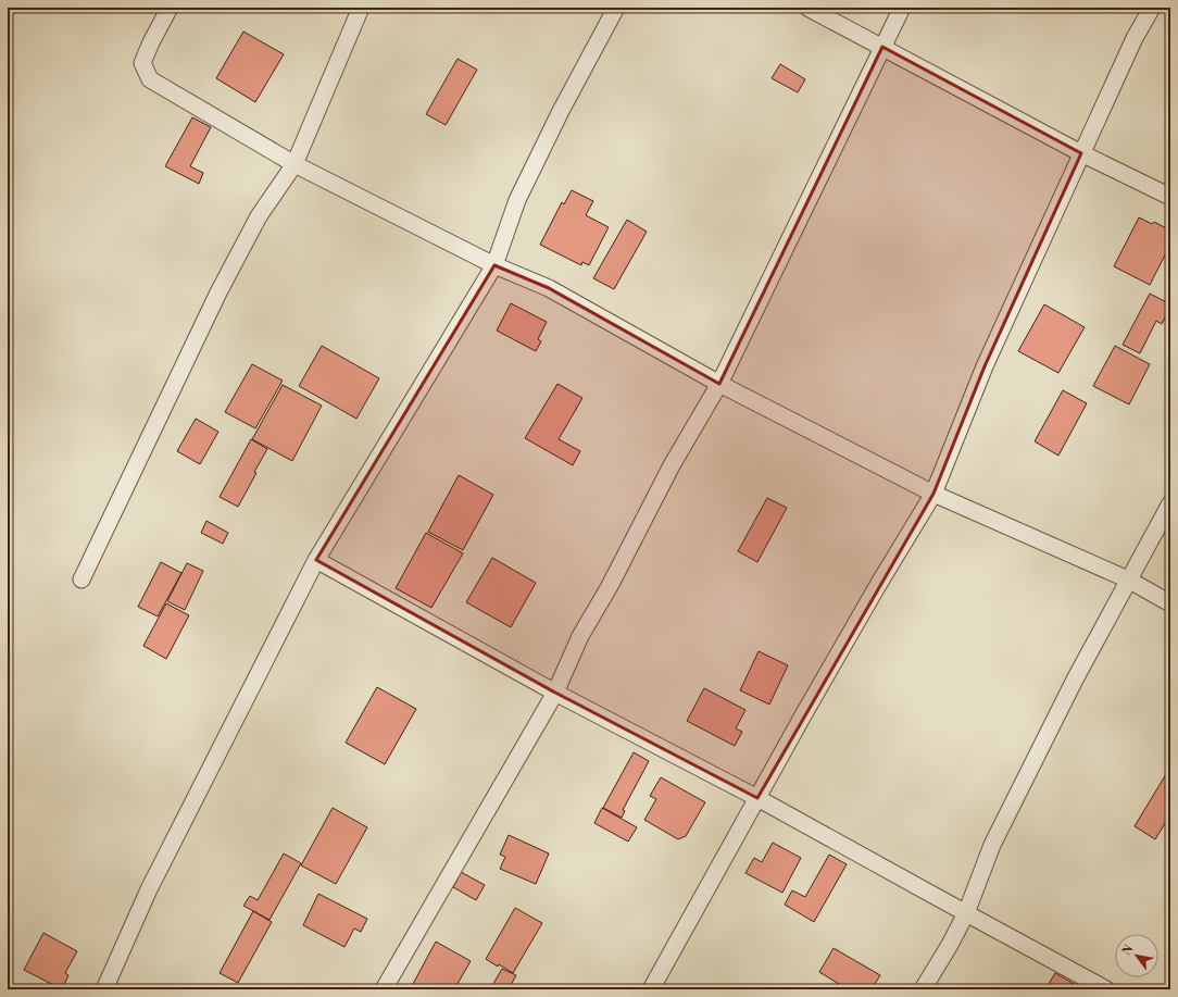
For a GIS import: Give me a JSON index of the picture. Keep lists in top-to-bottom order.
{
  "north": "top left"
}
